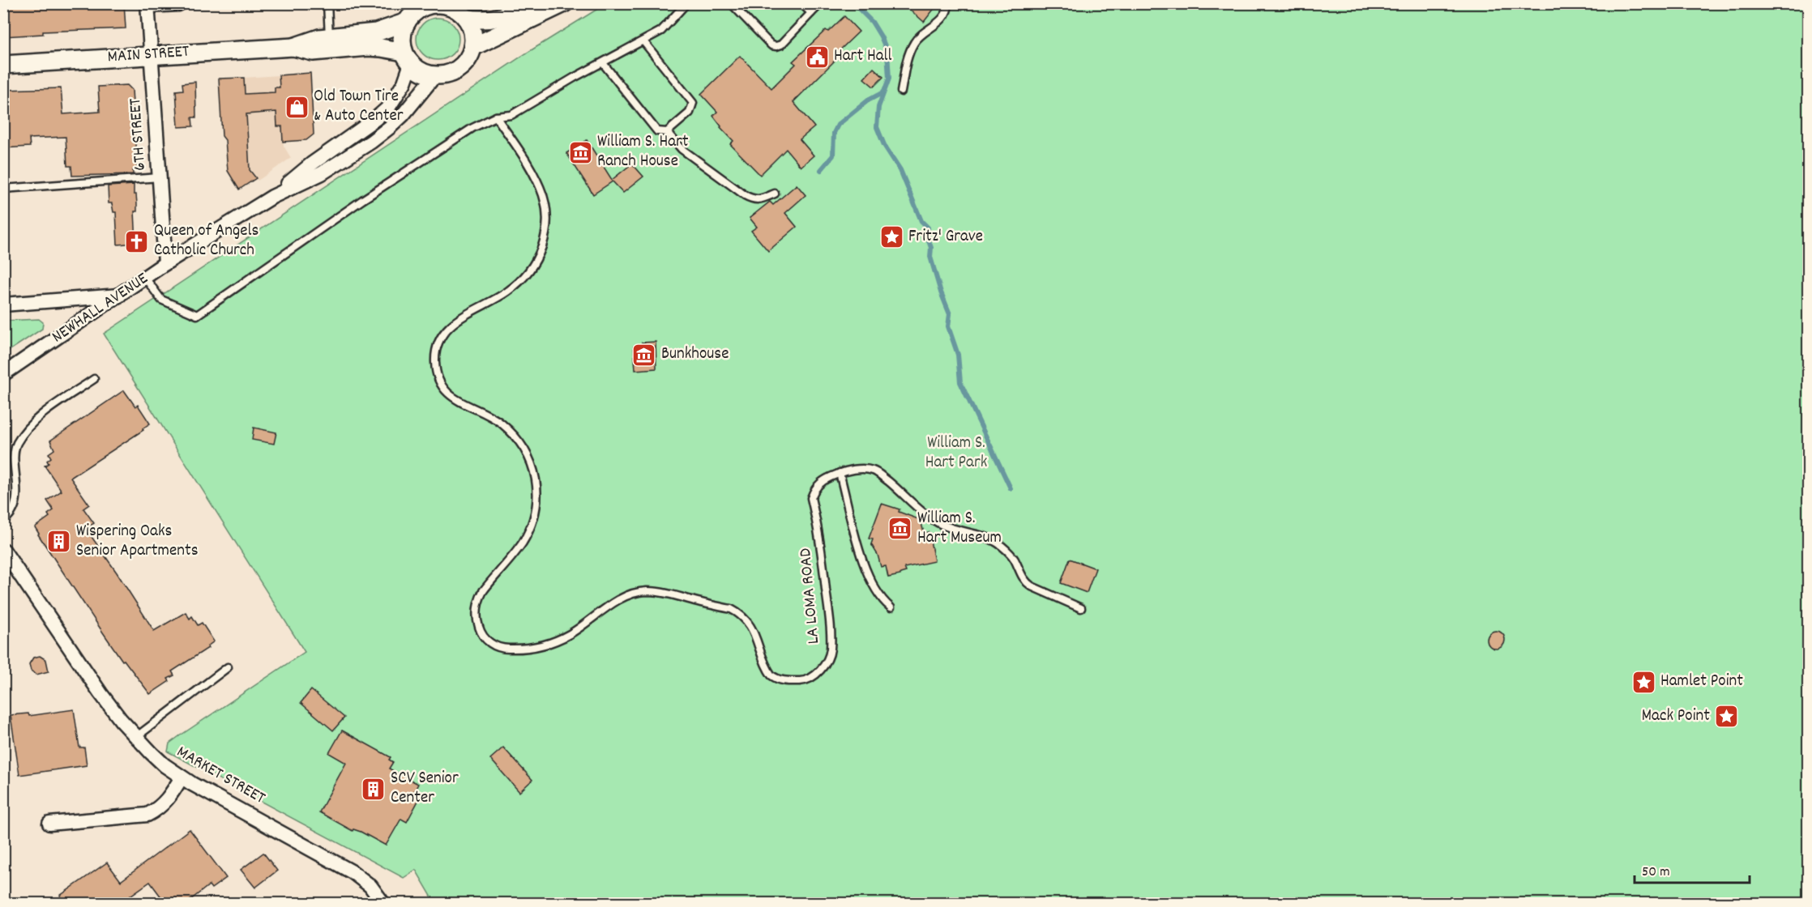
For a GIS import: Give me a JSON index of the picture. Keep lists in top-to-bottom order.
{
  "streets": {
    "street": [
      "MAIN STREET",
      "6TH STREET",
      "NEWHALL AVENUE",
      "MARKET STREET"
    ],
    "lane": ["LA LOMA ROAD"]
  },
  "crossings": [
    ["MAIN STREET", "6TH STREET"],
    ["MAIN STREET", "NEWHALL AVENUE"],
    ["6TH STREET", "NEWHALL AVENUE"]
  ],
  "parks": ["William S. Hart Park"],
  "places": {
    "public building": ["Hart Hall"],
    "shop": ["Old Town Tire & Auto Center"],
    "museum": ["William S. Hart Ranch House", "Bunkhouse", "William S. Hart Museum"],
    "place": ["Fritz' Grave", "Hamlet Point", "Mack Point"],
    "church": ["Queen of Angels Catholic Church"],
    "building": ["Wispering Oaks Senior Apartments", "SCV Senior Center"]
  },
  "scale_bar": "50 m"
}
